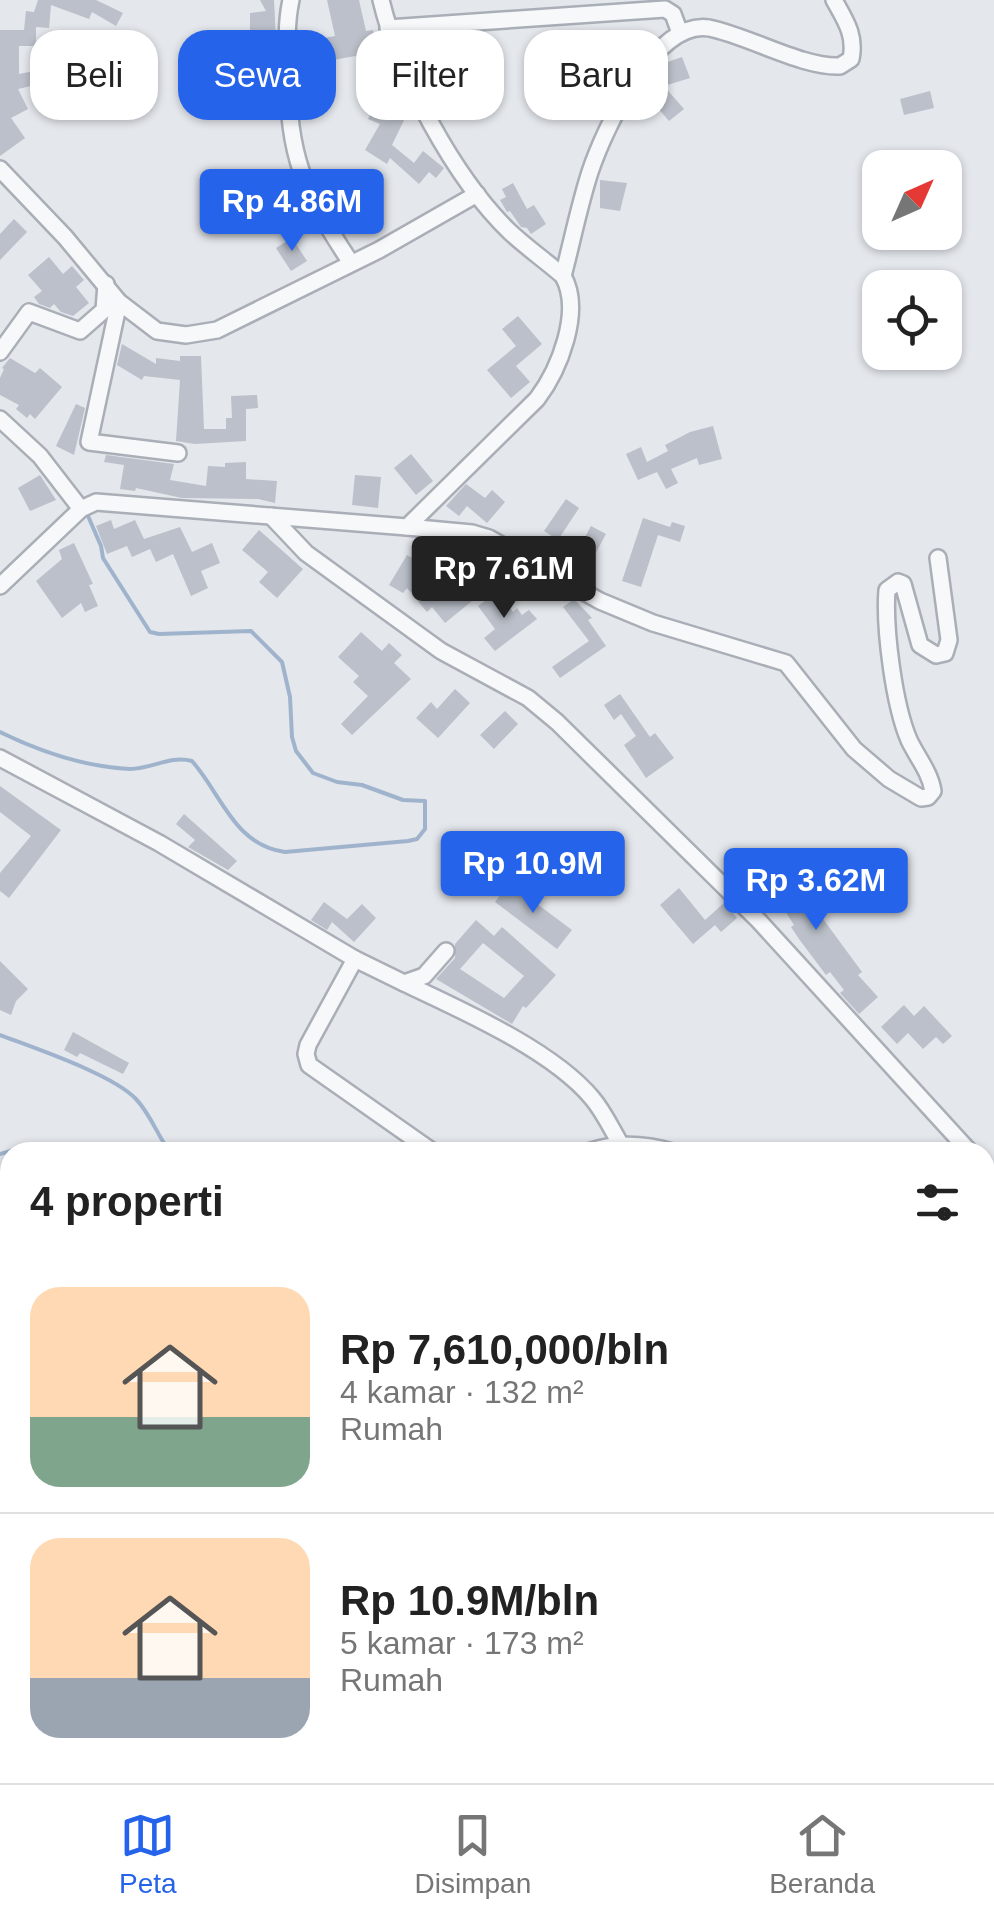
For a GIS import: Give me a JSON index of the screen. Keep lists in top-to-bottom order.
{
  "north": "top right",
  "page": {
    "chip": [
      "Beli",
      "Sewa",
      "Filter",
      "Baru"
    ],
    "price": [
      "Rp 4.86M",
      "Rp 7.61M",
      "Rp 10.9M",
      "Rp 3.62M"
    ],
    "heading": "4 properti",
    "list": [
      {
        "name": "Rp 7,610,000/bln",
        "note": "4 kamar · 132 m² · Rumah"
      },
      {
        "name": "Rp 10.9M/bln",
        "note": "5 kamar · 173 m² · Rumah"
      }
    ],
    "tabs": ["Peta", "Disimpan", "Beranda"]
  }
}
